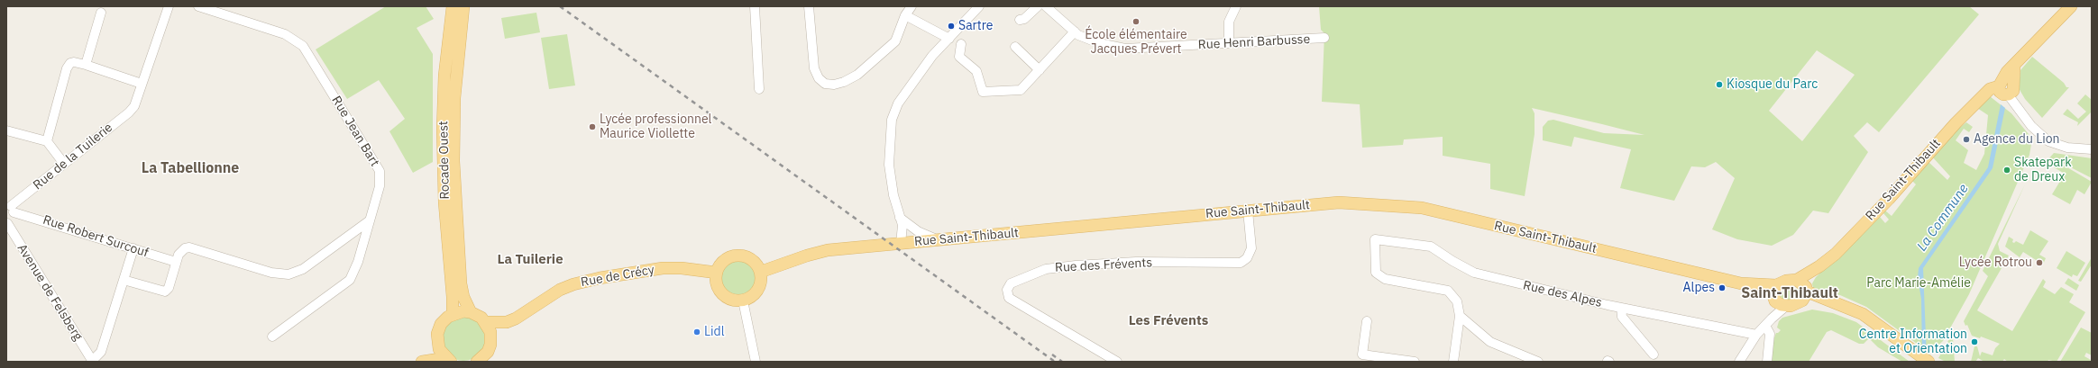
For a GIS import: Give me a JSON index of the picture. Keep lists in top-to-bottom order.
{
  "streets": {
    "main road": ["Rocade Ouest", "Rue Saint-Thibault", "Rue de Crécy"],
    "street": [
      "Rue Henri Barbusse",
      "Rue Jean Bart",
      "Rue de la Tuilerie",
      "Rue Robert Surcouf",
      "Rue des Frévents",
      "Avenue de Felsberg",
      "Rue des Alpes"
    ]
  },
  "crossings": [
    ["Rue de la Tuilerie", "Rue Robert Surcouf"],
    ["Rue de la Tuilerie", "Avenue de Felsberg"],
    ["Rue Saint-Thibault", "Rue des Frévents"],
    ["Rue Saint-Thibault", "Rue de Crécy"],
    ["Rue Robert Surcouf", "Avenue de Felsberg"]
  ],
  "districts": [
    "La Tabellionne",
    "La Tuilerie",
    "Saint-Thibault",
    "Les Frévents"
  ],
  "water": ["La Commune"],
  "parks": ["Parc Marie-Amélie"],
  "places": [
    "École élémentaire Jacques Prévert",
    "Sartre",
    "Kiosque du Parc",
    "Lycée professionnel Maurice Viollette",
    "Agence du Lion",
    "Skatepark de Dreux",
    "Lycée Rotrou",
    "Alpes",
    "Lidl",
    "Centre Information et Orientation"
  ]
}
